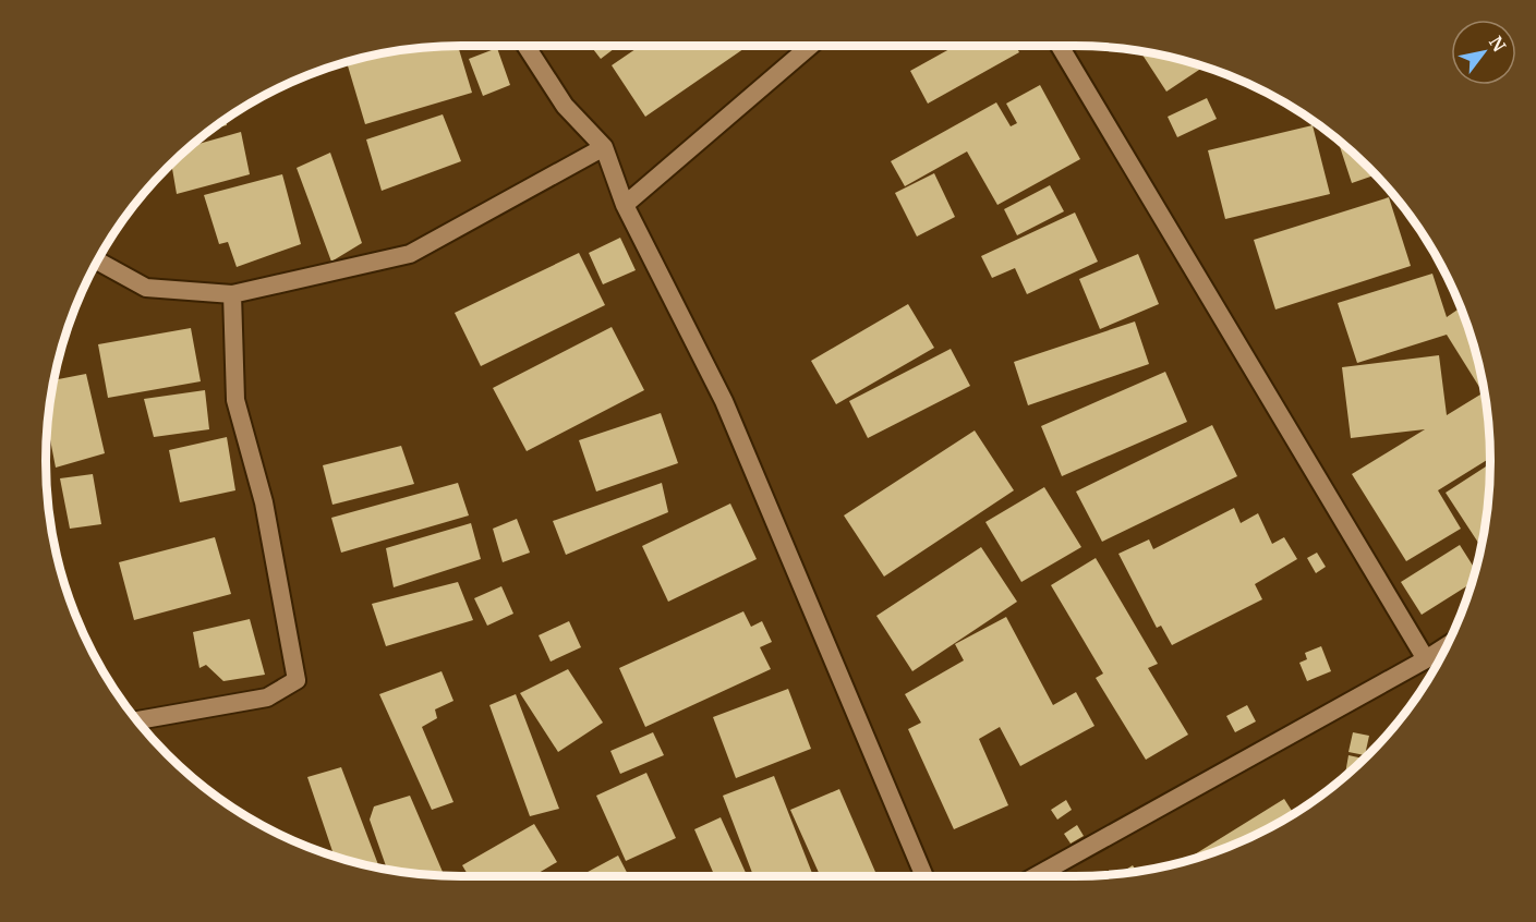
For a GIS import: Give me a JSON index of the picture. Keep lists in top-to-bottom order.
{
  "north": "top right"
}
